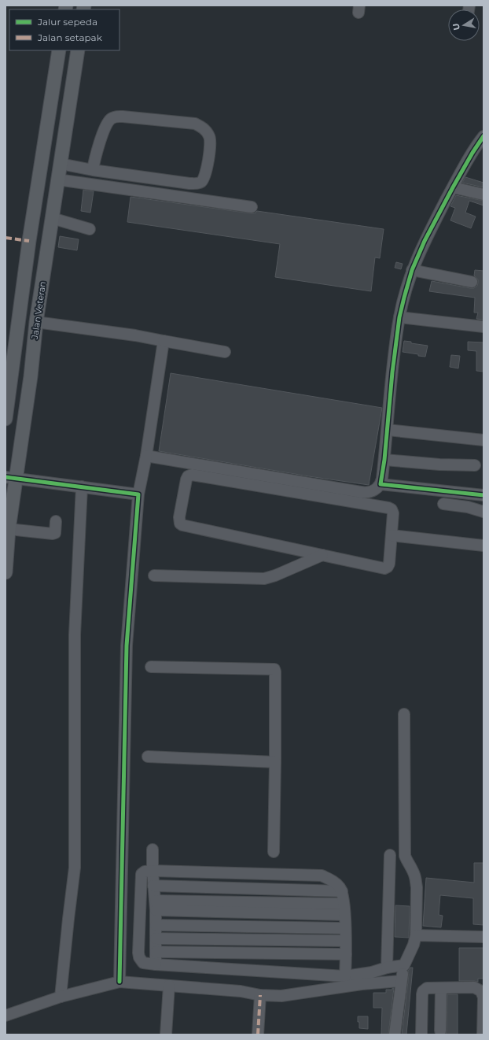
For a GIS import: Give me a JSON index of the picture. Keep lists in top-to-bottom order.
{
  "streets": {
    "main road": ["Jalan Veteran"]
  },
  "legend": ["Jalur sepeda", "Jalan setapak"],
  "north": "left"
}
